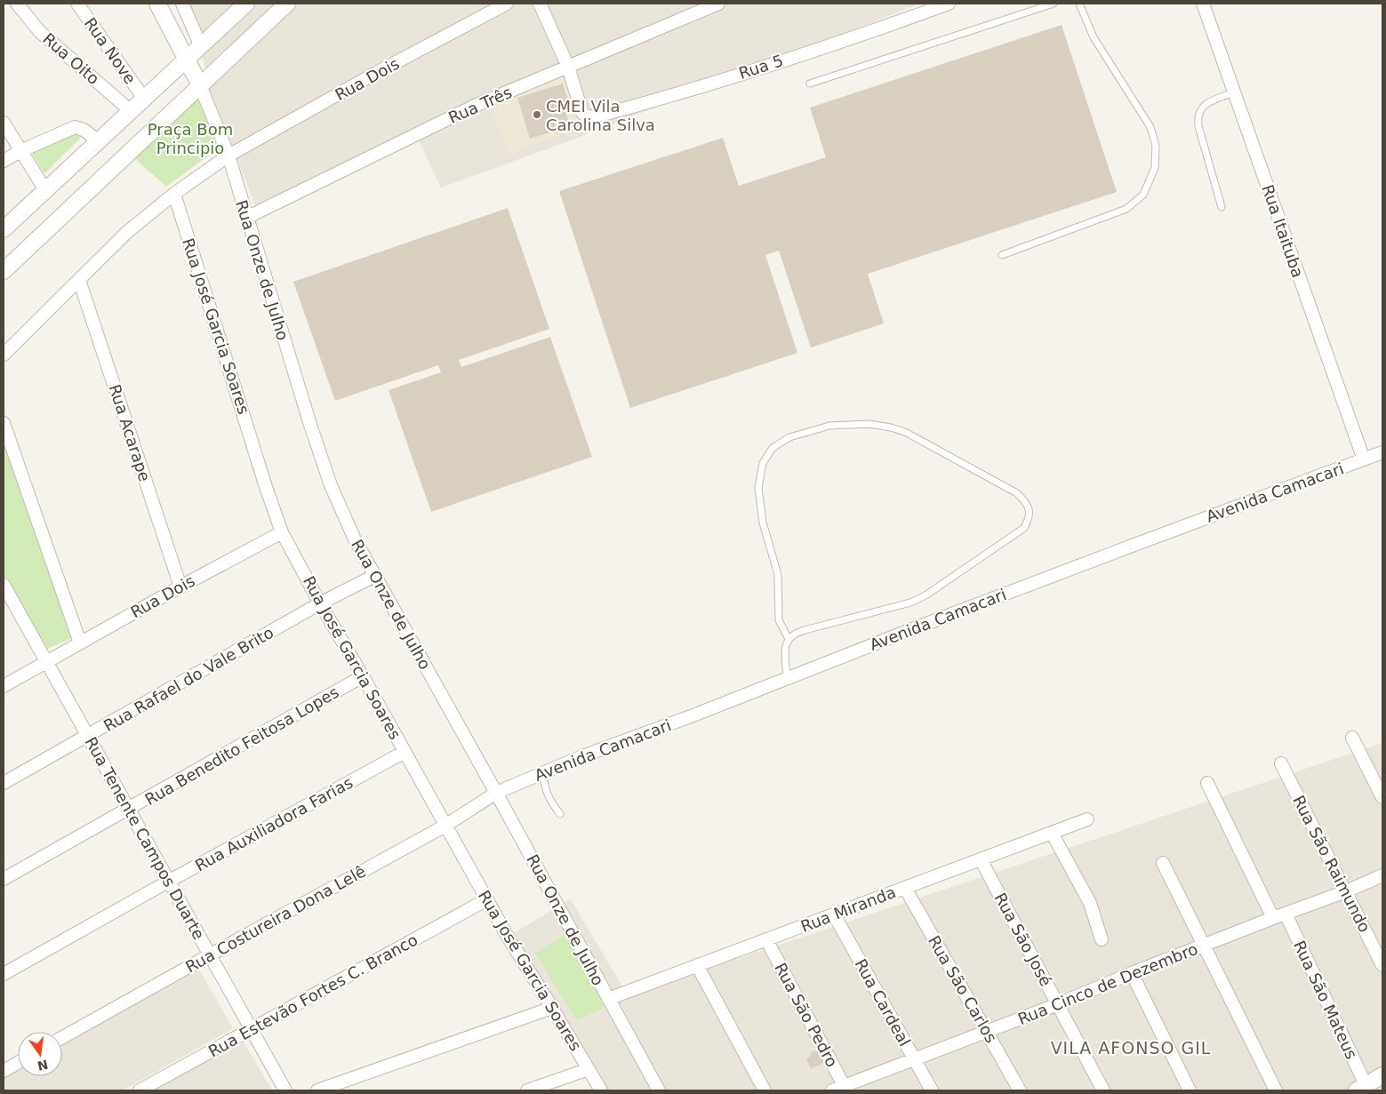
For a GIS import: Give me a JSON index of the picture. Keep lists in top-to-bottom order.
{
  "streets": {
    "street": [
      "Rua Nove",
      "Rua Oito",
      "Rua 5",
      "Rua Dois",
      "Rua Três",
      "Rua Itaituba",
      "Rua Onze de Julho",
      "Rua José Garcia Soares",
      "Rua Acarape",
      "Avenida Camacari",
      "Rua Rafael do Vale Brito",
      "Rua Benedito Feitosa Lopes",
      "Rua Auxiliadora Farias",
      "Rua Tenente Campos Duarte",
      "Rua São Raimundo",
      "Rua Miranda",
      "Rua Costureira Dona Lelê",
      "Rua São José",
      "Rua Cinco de Dezembro",
      "Rua São Carlos",
      "Rua Estevão Fortes C. Branco",
      "Rua São Mateus",
      "Rua Cardeal",
      "Rua São Pedro"
    ]
  },
  "crossings": [
    ["Rua 5", "Rua Três"],
    ["Rua Dois", "Rua Onze de Julho"],
    ["Rua Dois", "Rua José Garcia Soares"],
    ["Rua Dois", "Rua Acarape"],
    ["Rua Dois", "Rua Tenente Campos Duarte"],
    ["Rua Três", "Rua Onze de Julho"],
    ["Rua Itaituba", "Avenida Camacari"],
    ["Rua Onze de Julho", "Avenida Camacari"],
    ["Rua Onze de Julho", "Rua Rafael do Vale Brito"],
    ["Rua Onze de Julho", "Rua Miranda"],
    ["Rua Onze de Julho", "Rua Costureira Dona Lelê"],
    ["Rua José Garcia Soares", "Rua Rafael do Vale Brito"],
    ["Rua José Garcia Soares", "Rua Benedito Feitosa Lopes"],
    ["Rua José Garcia Soares", "Rua Auxiliadora Farias"],
    ["Rua José Garcia Soares", "Rua Costureira Dona Lelê"],
    ["Rua José Garcia Soares", "Rua Estevão Fortes C. Branco"],
    ["Avenida Camacari", "Rua Costureira Dona Lelê"],
    ["Rua Rafael do Vale Brito", "Rua Tenente Campos Duarte"],
    ["Rua Benedito Feitosa Lopes", "Rua Tenente Campos Duarte"],
    ["Rua Auxiliadora Farias", "Rua Tenente Campos Duarte"],
    ["Rua Tenente Campos Duarte", "Rua Costureira Dona Lelê"],
    ["Rua Tenente Campos Duarte", "Rua Estevão Fortes C. Branco"],
    ["Rua São Raimundo", "Rua Cinco de Dezembro"],
    ["Rua Miranda", "Rua São José"],
    ["Rua Miranda", "Rua São Carlos"],
    ["Rua Miranda", "Rua Cardeal"],
    ["Rua Miranda", "Rua São Pedro"],
    ["Rua São José", "Rua Cinco de Dezembro"],
    ["Rua Cinco de Dezembro", "Rua São Carlos"],
    ["Rua Cinco de Dezembro", "Rua São Mateus"],
    ["Rua Cinco de Dezembro", "Rua Cardeal"],
    ["Rua Cinco de Dezembro", "Rua São Pedro"]
  ],
  "districts": ["VILA AFONSO GIL"],
  "parks": ["Praça Bom Principio"],
  "places": ["CMEI Vila Carolina Silva"],
  "north": "bottom"
}
